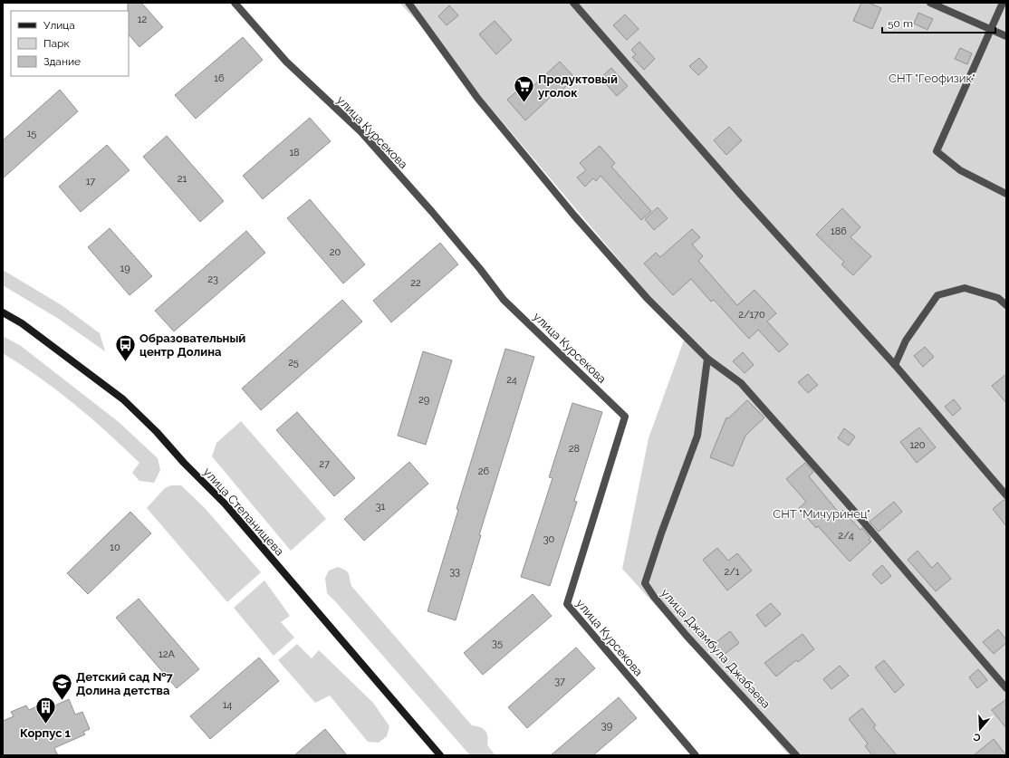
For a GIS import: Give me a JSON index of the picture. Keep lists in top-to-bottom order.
{
  "streets": {
    "street": ["улица Курсекова", "улица Степанищева", "улица Джамбула Джабаева"]
  },
  "parks": ["СНТ \"Геофизик\"", "СНТ \"Мичуринец\""],
  "places": {
    "supermarket": ["Продуктовый уголок"],
    "bus stop": ["Образовательный центр Долина"],
    "school or university": ["Детский сад №7 Долина детства"],
    "building": ["Корпус 1"]
  },
  "house_numbers": [
    "12",
    "16",
    "15",
    "18",
    "21",
    "17",
    "186",
    "20",
    "19",
    "23",
    "22",
    "2/170",
    "25",
    "24",
    "29",
    "120",
    "28",
    "27",
    "26",
    "31",
    "2/4",
    "30",
    "10",
    "33",
    "2/1",
    "35",
    "12А",
    "37",
    "14",
    "39"
  ],
  "legend": ["Улица", "Парк", "Здание"],
  "scale_bar": "50 m",
  "north": "bottom"
}
